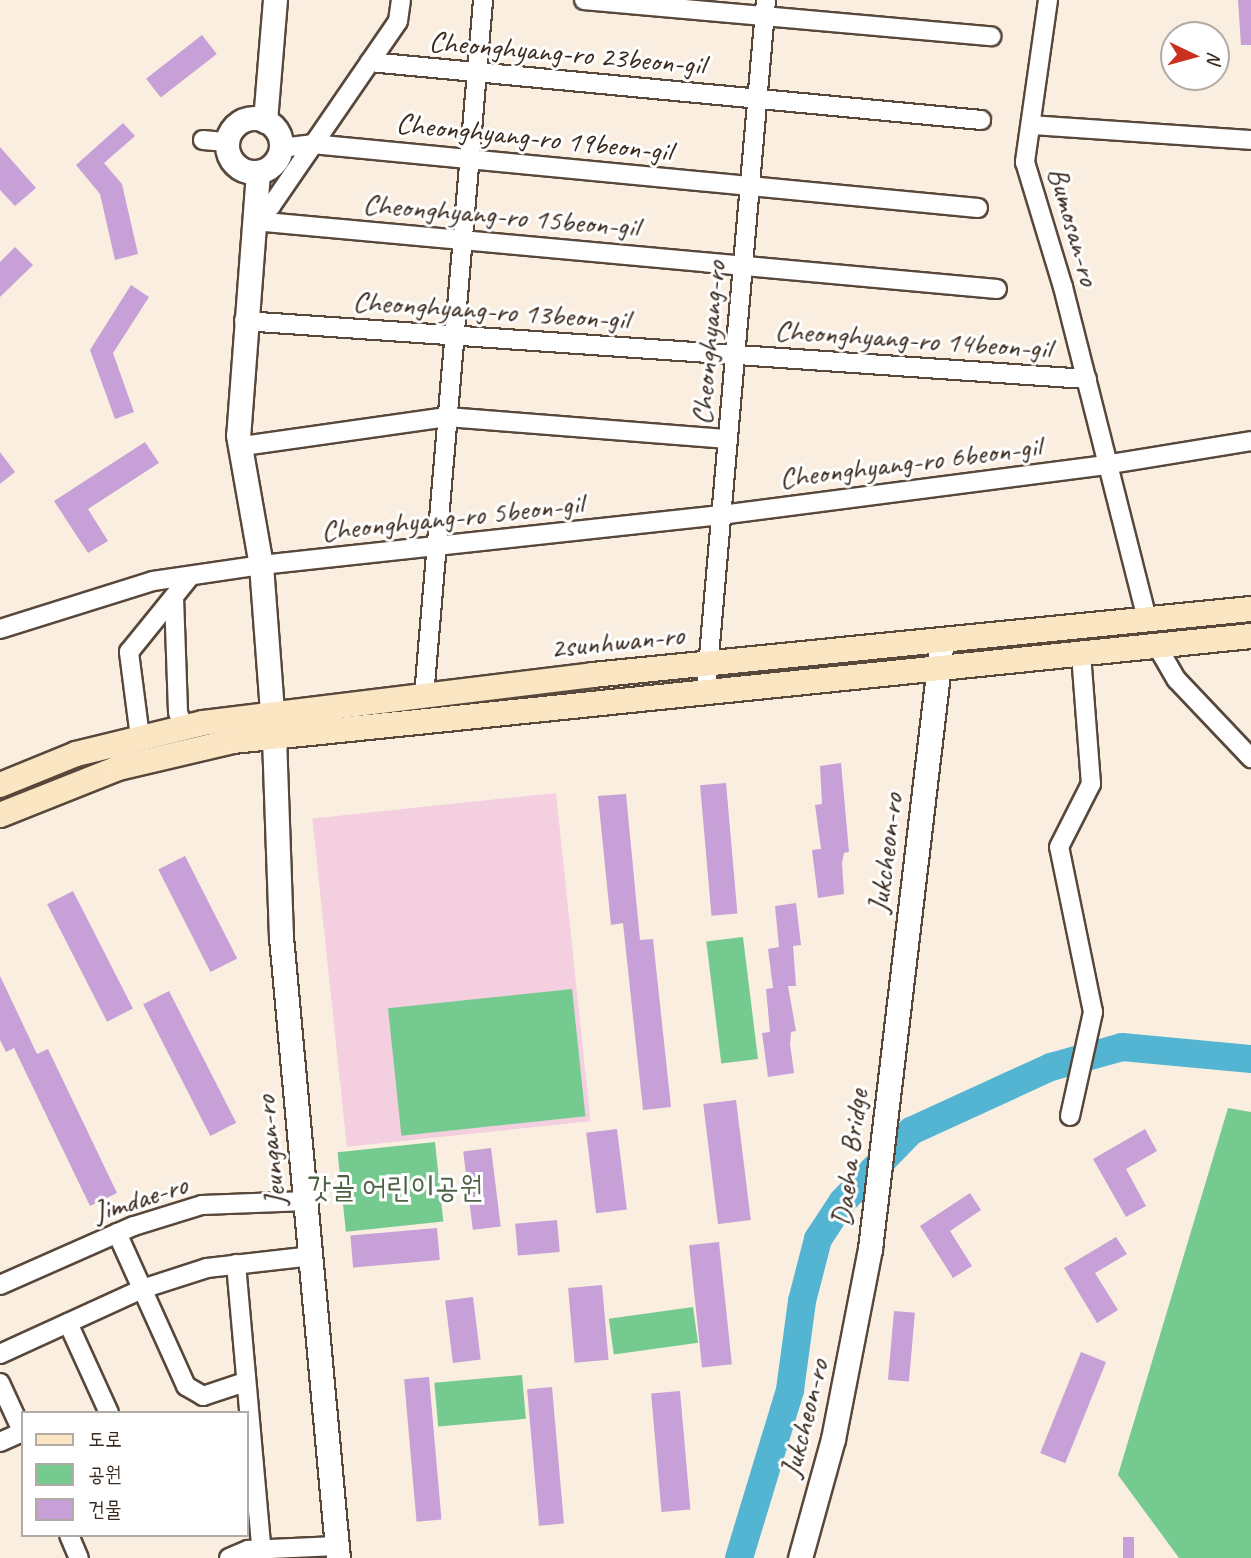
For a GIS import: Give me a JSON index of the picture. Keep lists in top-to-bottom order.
{
  "streets": {
    "main road": ["2sunhwan-ro"],
    "street": [
      "Cheonghyang-ro 23beon-gil",
      "Cheonghyang-ro 19beon-gil",
      "Cheonghyang-ro 15beon-gil",
      "Bumosan-ro",
      "Cheonghyang-ro 13beon-gil",
      "Cheonghyang-ro 14beon-gil",
      "Cheonghyang-ro",
      "Cheonghyang-ro 6beon-gil",
      "Cheonghyang-ro 5beon-gil",
      "Jukcheon-ro",
      "Jeungan-ro",
      "Daeha Bridge",
      "Jimdae-ro"
    ]
  },
  "crossings": [
    ["Cheonghyang-ro 23beon-gil", "Cheonghyang-ro"],
    ["Cheonghyang-ro 19beon-gil", "Cheonghyang-ro"],
    ["Cheonghyang-ro 19beon-gil", "Jeungan-ro"],
    ["Cheonghyang-ro 15beon-gil", "Cheonghyang-ro"],
    ["Cheonghyang-ro 15beon-gil", "Jeungan-ro"],
    ["Bumosan-ro", "Cheonghyang-ro 14beon-gil"],
    ["Bumosan-ro", "Cheonghyang-ro 6beon-gil"],
    ["Bumosan-ro", "2sunhwan-ro"],
    ["Cheonghyang-ro 13beon-gil", "Cheonghyang-ro 14beon-gil"],
    ["Cheonghyang-ro 13beon-gil", "Cheonghyang-ro"],
    ["Cheonghyang-ro 13beon-gil", "Jeungan-ro"],
    ["Cheonghyang-ro 14beon-gil", "Cheonghyang-ro"],
    ["Cheonghyang-ro", "Cheonghyang-ro 6beon-gil"],
    ["Cheonghyang-ro", "Cheonghyang-ro 5beon-gil"],
    ["Cheonghyang-ro", "2sunhwan-ro"],
    ["Cheonghyang-ro 6beon-gil", "Cheonghyang-ro 5beon-gil"],
    ["Cheonghyang-ro 5beon-gil", "Jeungan-ro"],
    ["2sunhwan-ro", "Jukcheon-ro"],
    ["2sunhwan-ro", "Jeungan-ro"],
    ["Jukcheon-ro", "Daeha Bridge"],
    ["Jeungan-ro", "Jimdae-ro"]
  ],
  "parks": ["갓골 어린이공원"],
  "legend": ["도로", "공원", "건물"],
  "north": "right"
}
